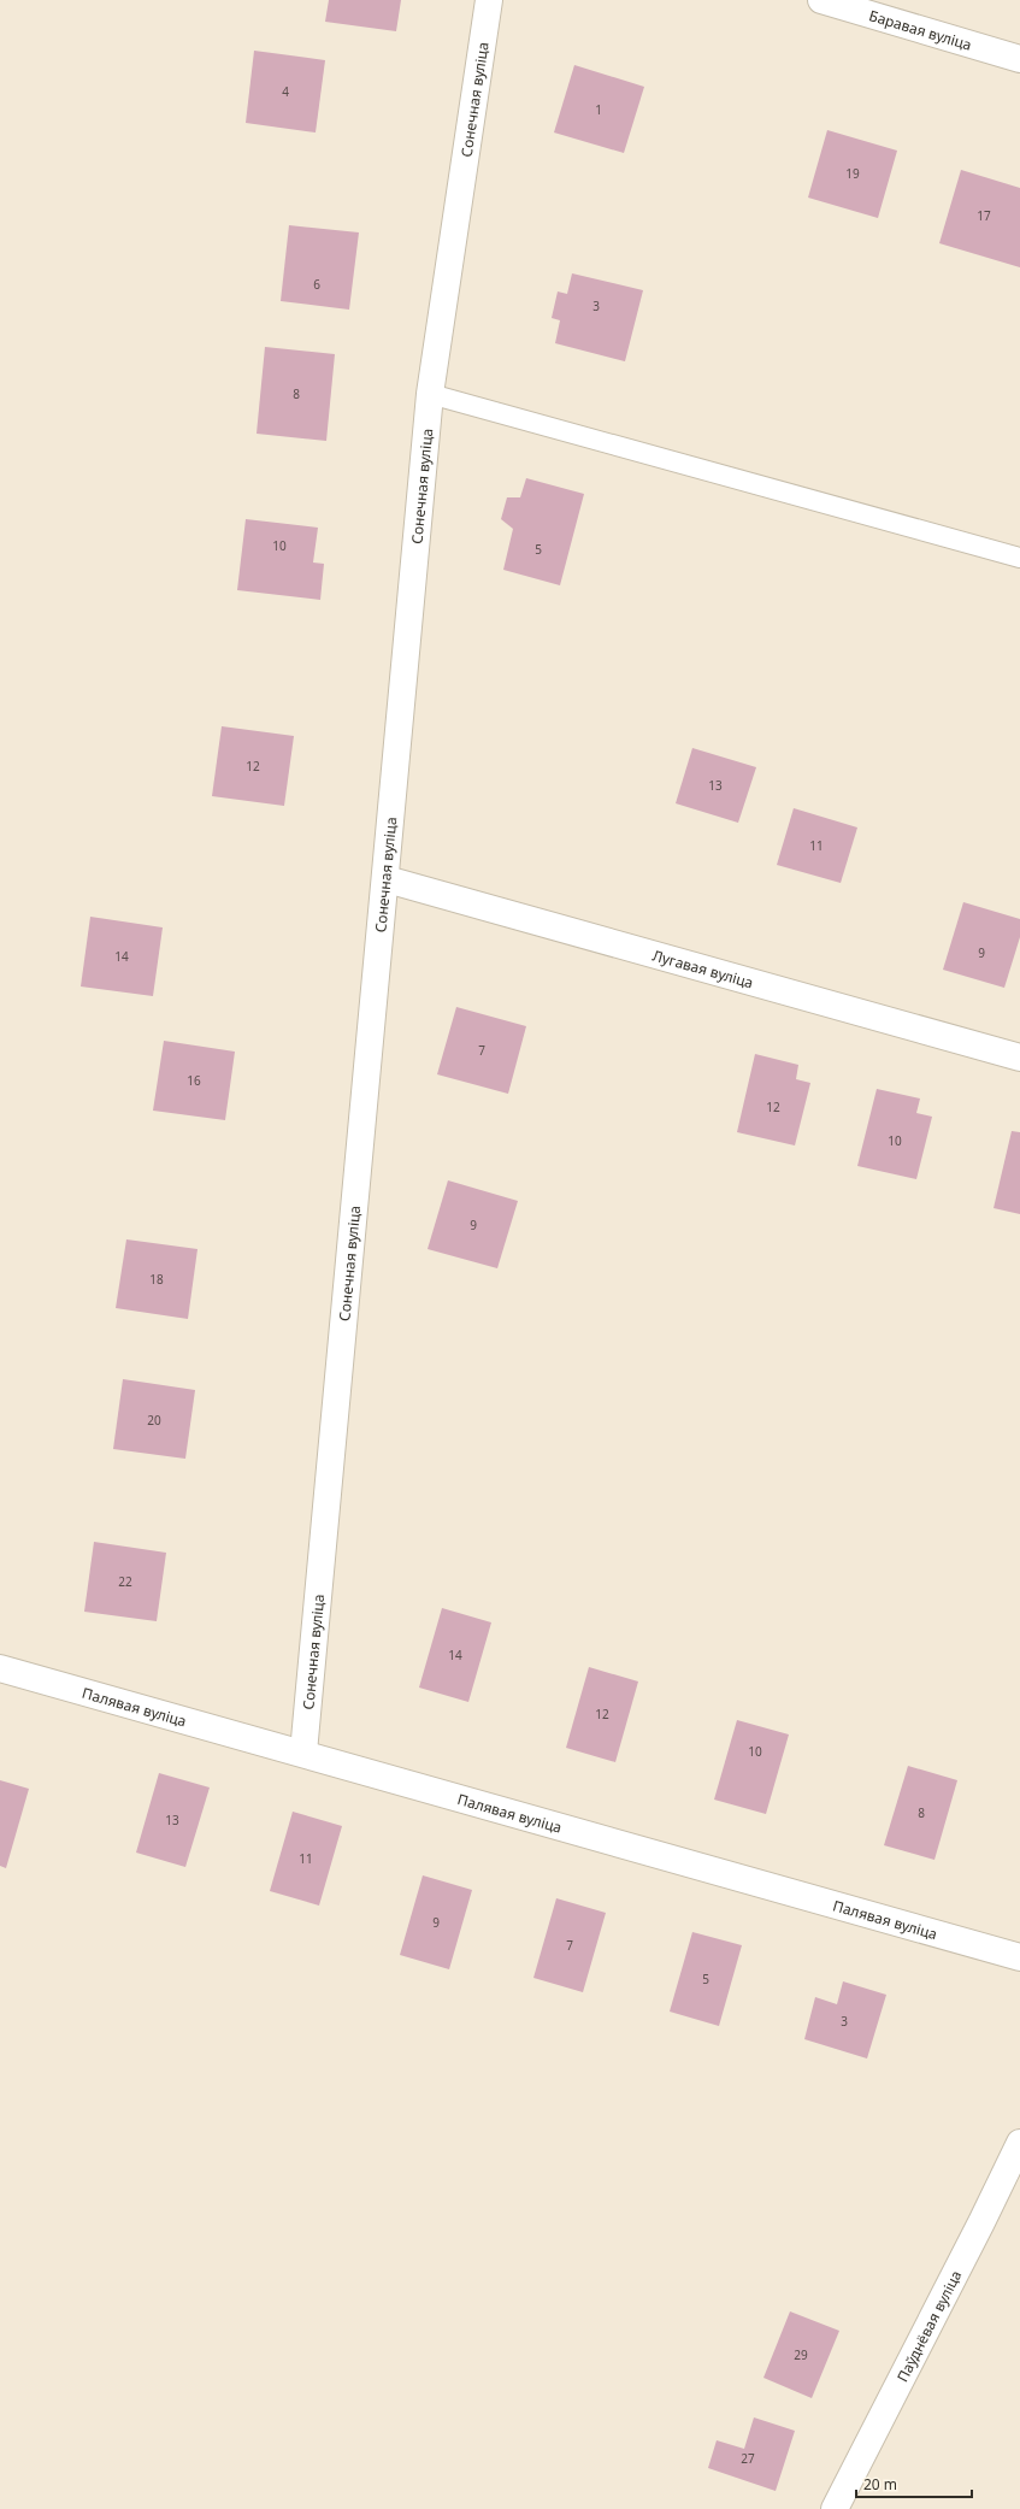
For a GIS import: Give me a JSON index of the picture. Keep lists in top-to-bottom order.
{
  "streets": {
    "street": [
      "Баравая вуліца",
      "Сонечная вуліца",
      "Лугавая вуліца",
      "Палявая вуліца",
      "Паўднёвая вуліца"
    ]
  },
  "crossings": [
    ["Сонечная вуліца", "Лугавая вуліца"],
    ["Сонечная вуліца", "Палявая вуліца"]
  ],
  "house_numbers": [
    "4",
    "1",
    "19",
    "17",
    "6",
    "3",
    "8",
    "10",
    "5",
    "12",
    "13",
    "11",
    "9",
    "14",
    "7",
    "16",
    "12",
    "10",
    "9",
    "18",
    "20",
    "22",
    "14",
    "12",
    "10",
    "8",
    "13",
    "11",
    "9",
    "7",
    "5",
    "3",
    "29",
    "27"
  ],
  "scale_bar": "20 m"
}
